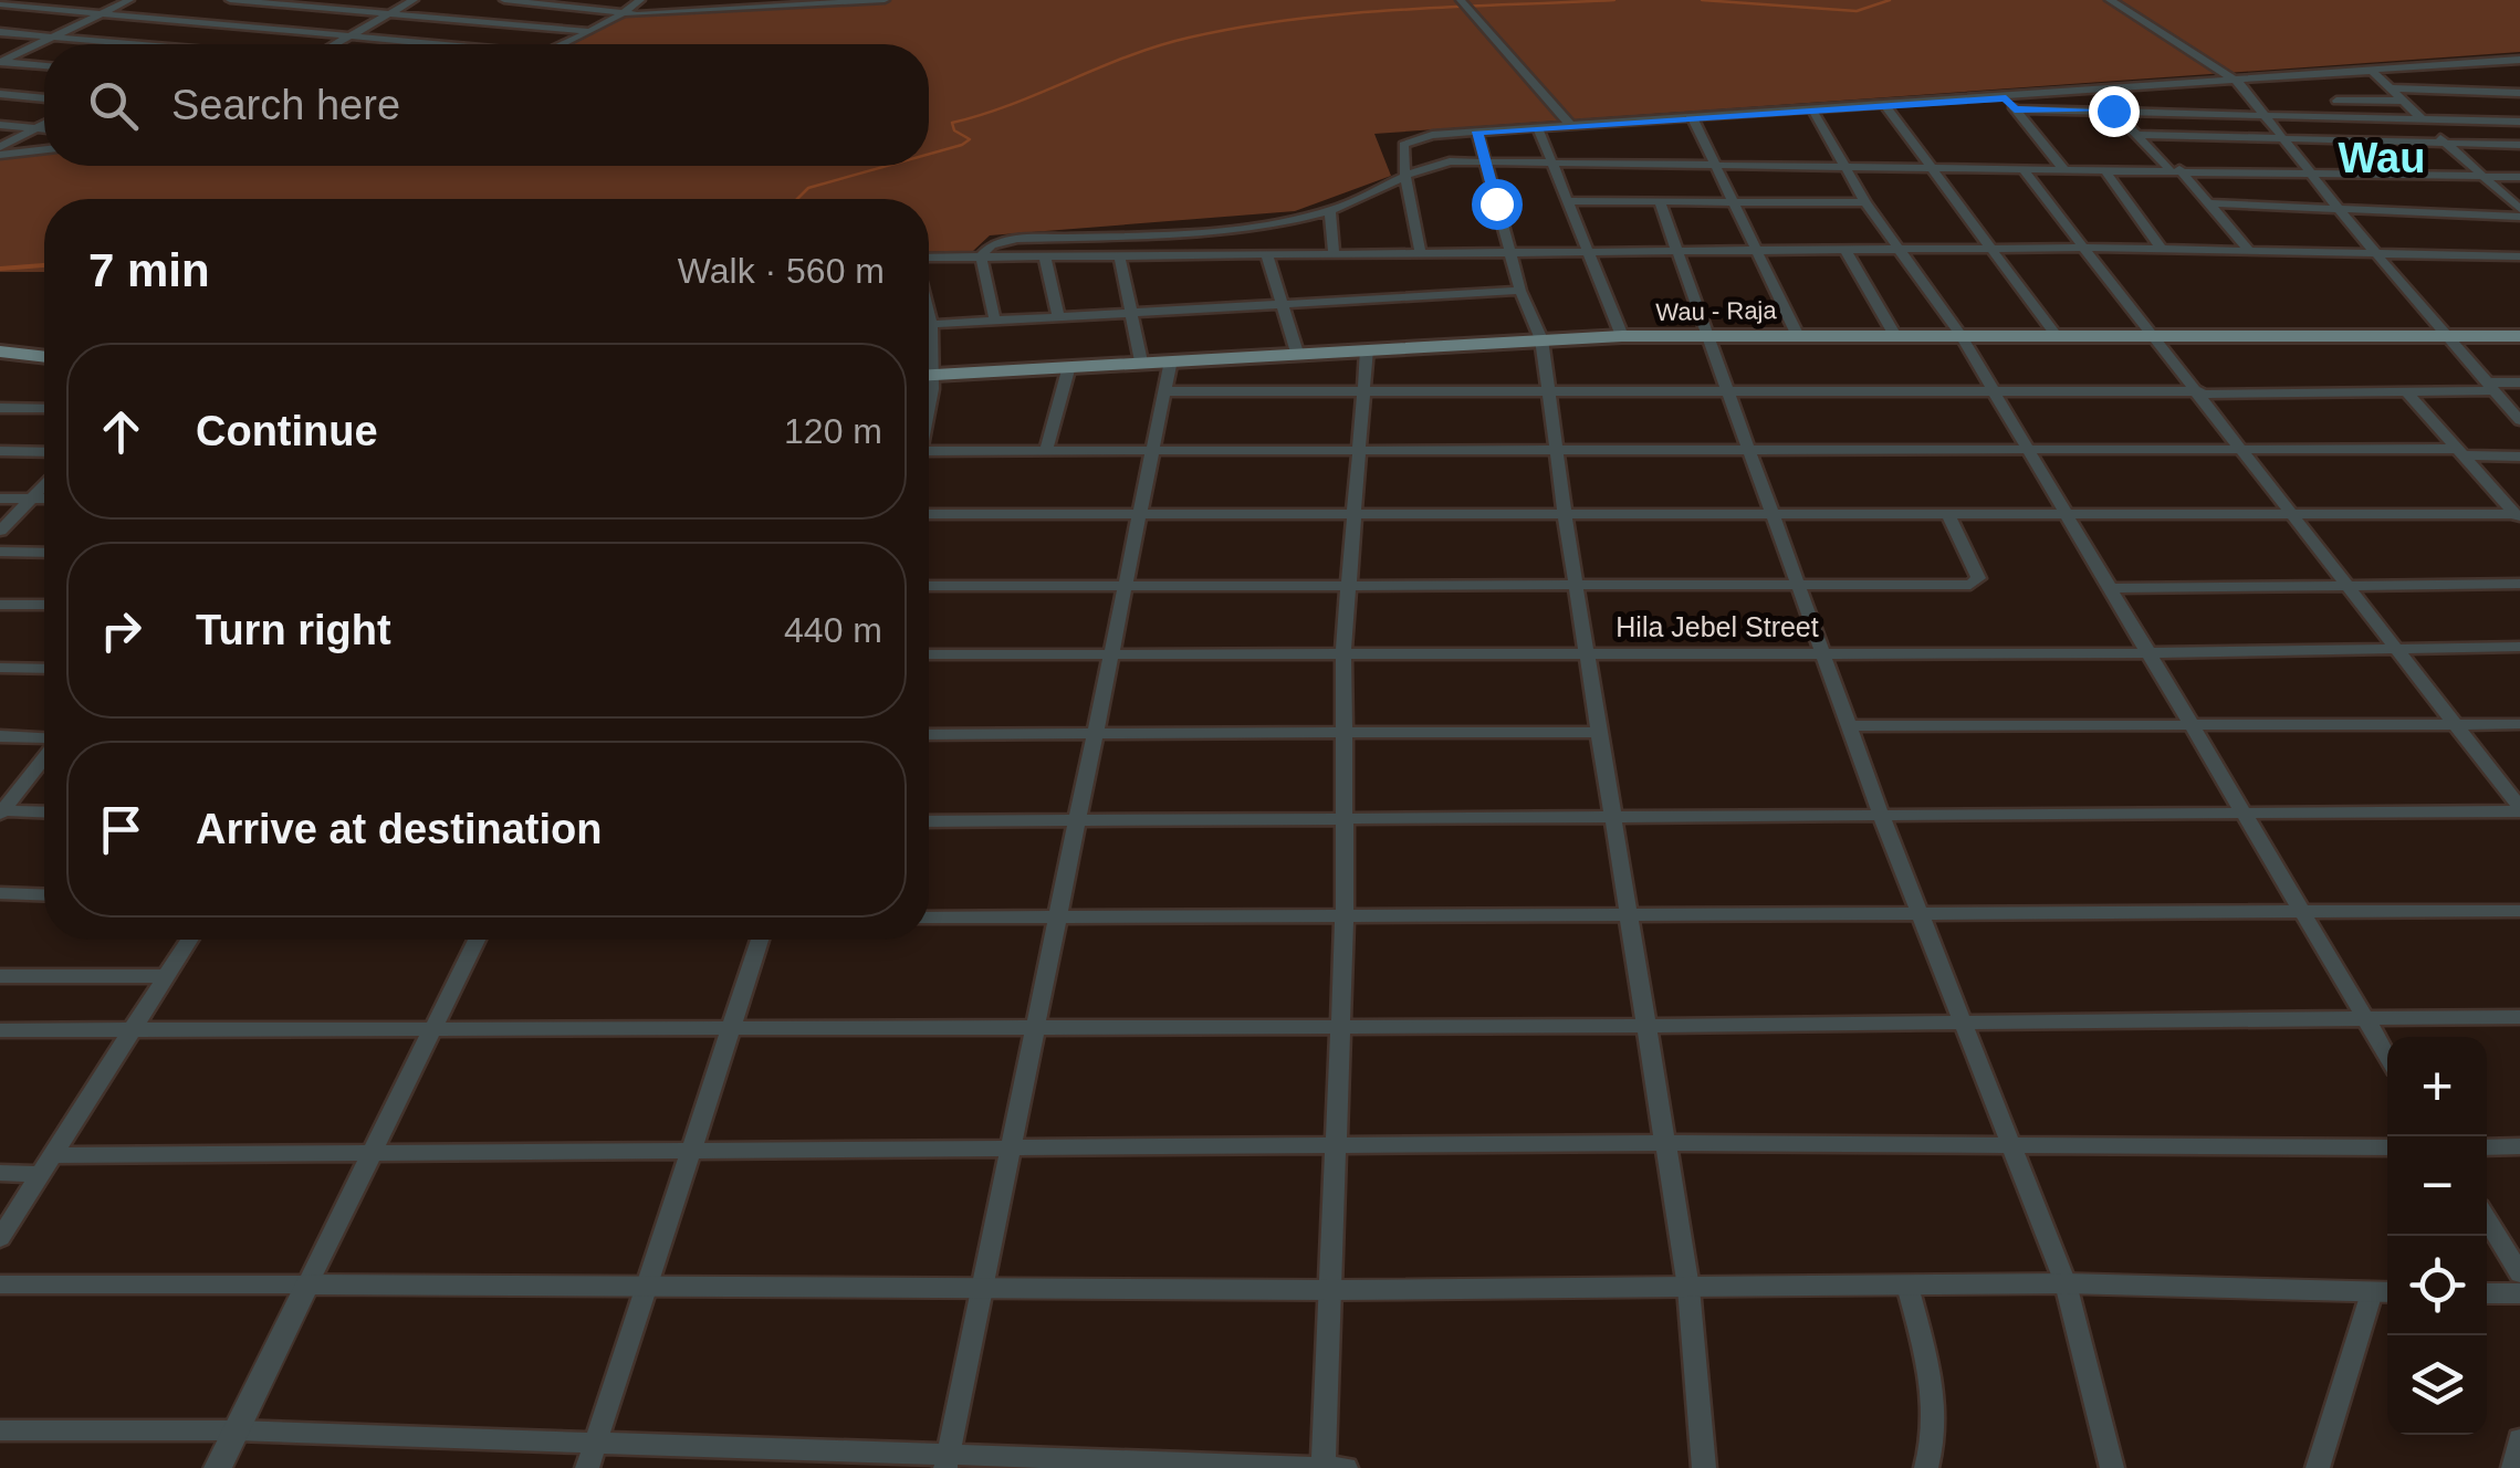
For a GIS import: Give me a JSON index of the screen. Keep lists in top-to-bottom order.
{
  "streets": {
    "main road": ["Wau - Raja"],
    "street": ["Hila Jebel Street"]
  },
  "districts": ["Wau"],
  "page": {
    "search": "Search here",
    "heading": ["7 min", "Walk · 560 m"],
    "list": [
      ["Continue", "120 m"],
      ["Turn right", "440 m"],
      "Arrive at destination"
    ],
    "map_buttons": ["+", "−"]
  }
}
